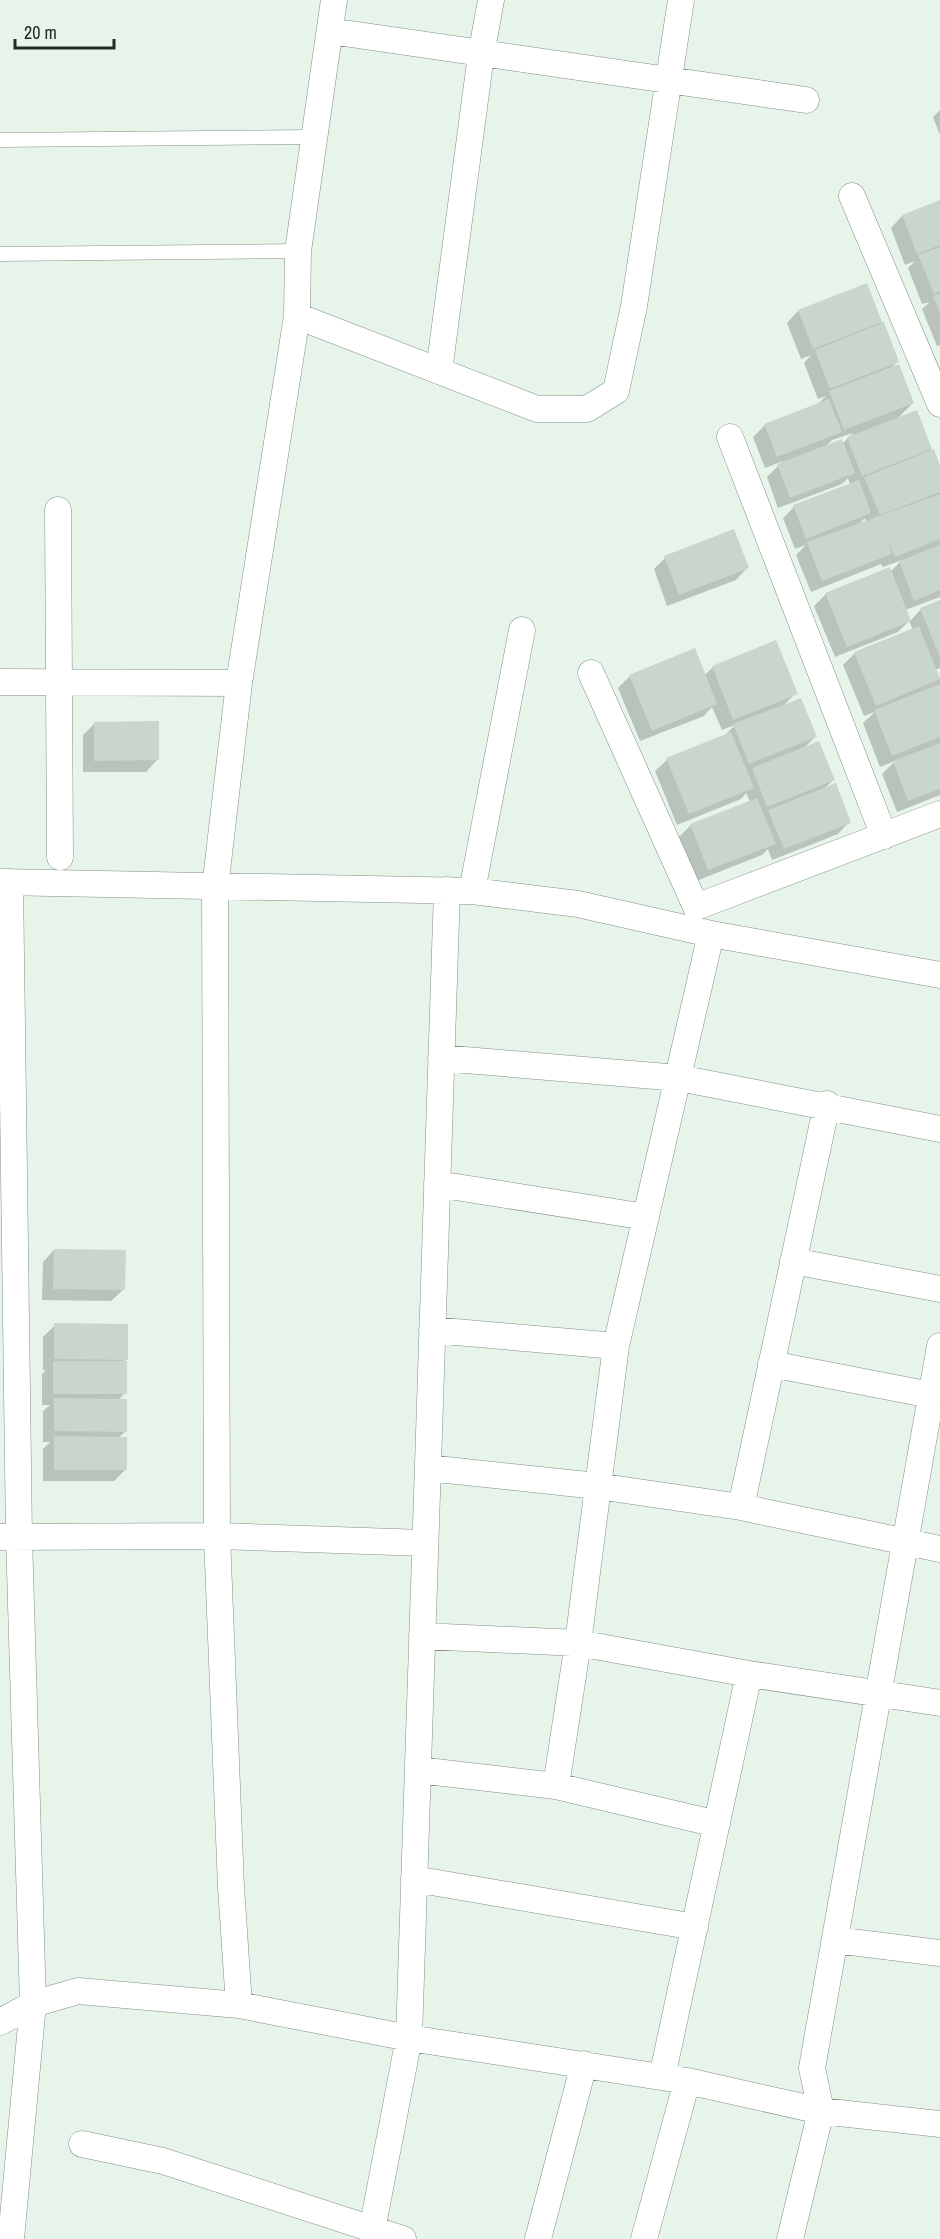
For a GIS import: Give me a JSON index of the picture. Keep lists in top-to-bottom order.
{
  "scale_bar": "20 m"
}
